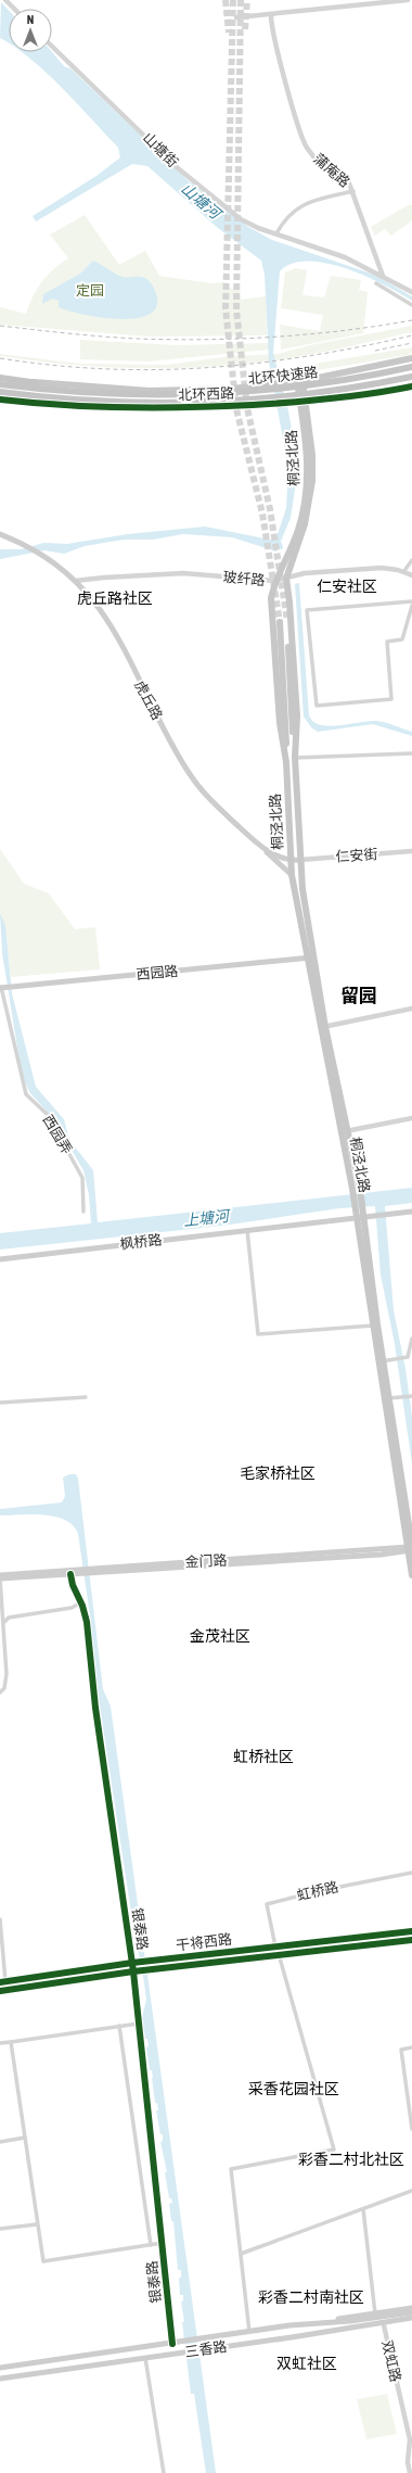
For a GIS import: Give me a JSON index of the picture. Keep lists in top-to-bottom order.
{
  "streets": {
    "highway": ["北环快速路"],
    "main road": [
      "北环西路",
      "桐泾北路",
      "虎丘路",
      "西园路",
      "枫桥路",
      "金门路",
      "干将西路",
      "三香路"
    ],
    "street": [
      "山塘街",
      "蒲庵路",
      "玻纤路",
      "仁安街",
      "西园弄",
      "虹桥路",
      "银泰路",
      "双虹路"
    ]
  },
  "crossings": [
    ["山塘街", "蒲庵路"],
    ["北环西路", "桐泾北路"],
    ["桐泾北路", "玻纤路"],
    ["桐泾北路", "虎丘路"],
    ["桐泾北路", "仁安街"],
    ["桐泾北路", "西园路"],
    ["桐泾北路", "枫桥路"],
    ["桐泾北路", "金门路"],
    ["玻纤路", "虎丘路"],
    ["西园路", "西园弄"],
    ["金门路", "银泰路"],
    ["虹桥路", "干将西路"],
    ["银泰路", "干将西路"],
    ["银泰路", "三香路"]
  ],
  "districts": [
    "仁安社区",
    "虎丘路社区",
    "留园",
    "毛家桥社区",
    "金茂社区",
    "虹桥社区",
    "采香花园社区",
    "彩香二村北社区",
    "彩香二村南社区",
    "双虹社区"
  ],
  "water": ["山塘河", "上塘河"],
  "parks": ["定园"],
  "north": "top"
}
